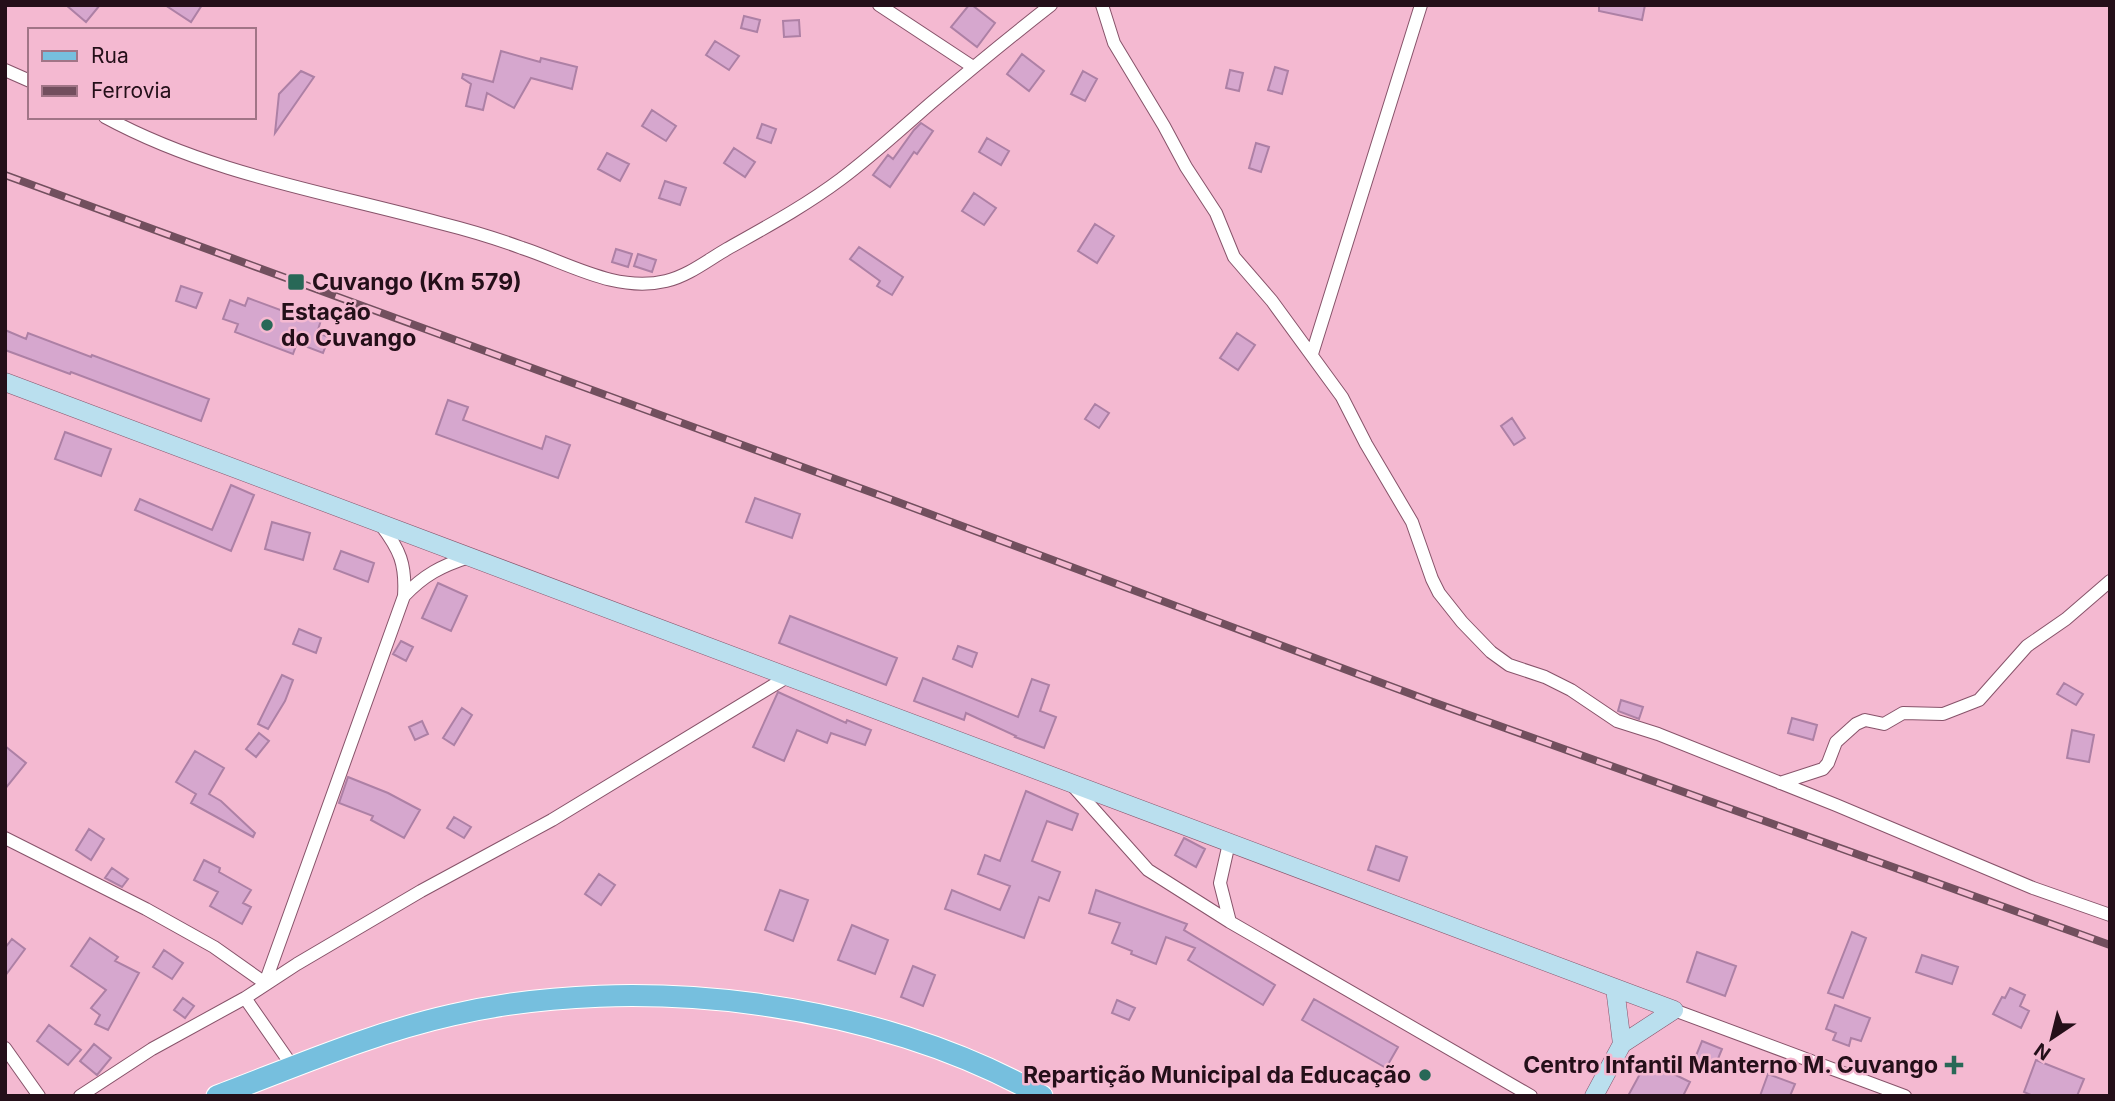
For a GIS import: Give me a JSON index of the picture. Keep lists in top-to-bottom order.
{
  "places": {
    "transit": ["Cuvango (Km 579)"],
    "other": ["Estação do Cuvango", "Repartição Municipal da Educação"],
    "health": ["Centro Infantil Manterno M. Cuvango"]
  },
  "legend": ["Rua", "Ferrovia"],
  "north": "bottom left"
}
